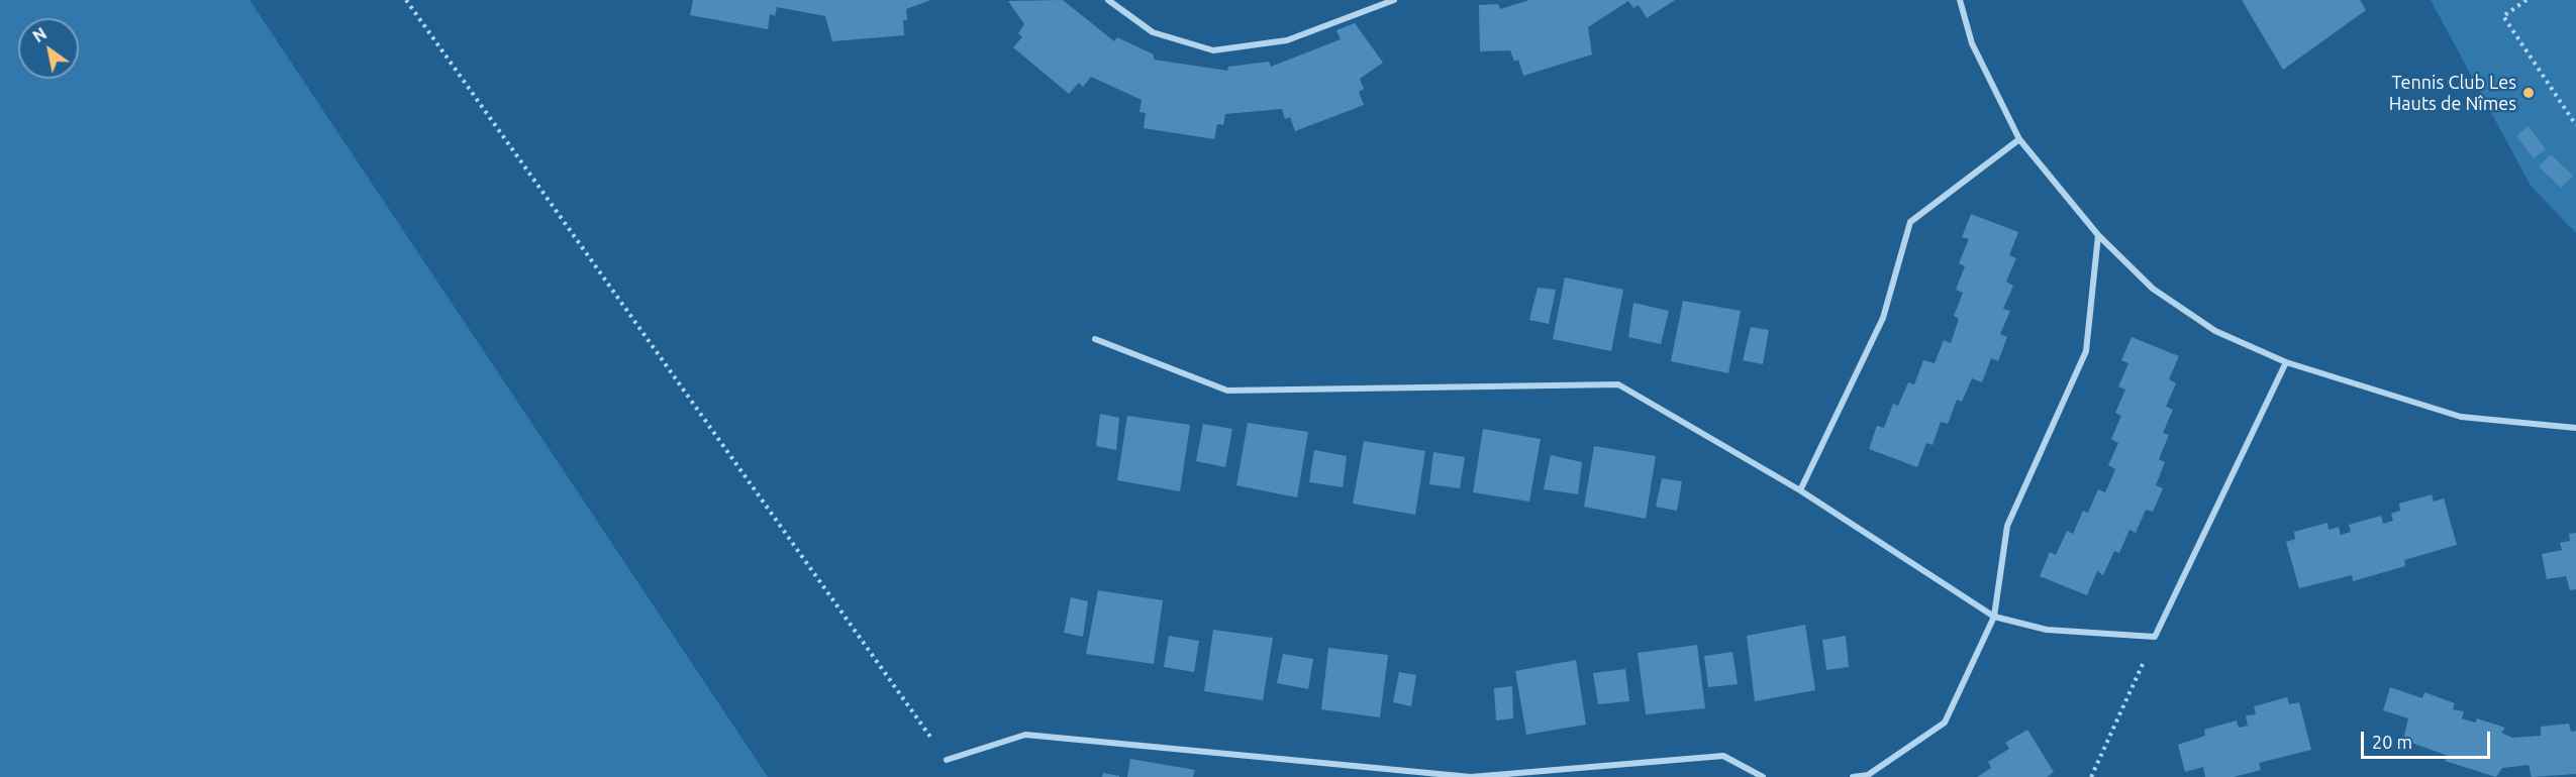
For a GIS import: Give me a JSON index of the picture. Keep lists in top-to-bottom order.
{
  "places": ["Tennis Club Les Hauts de Nîmes"],
  "scale_bar": "20 m",
  "north": "top left"
}
